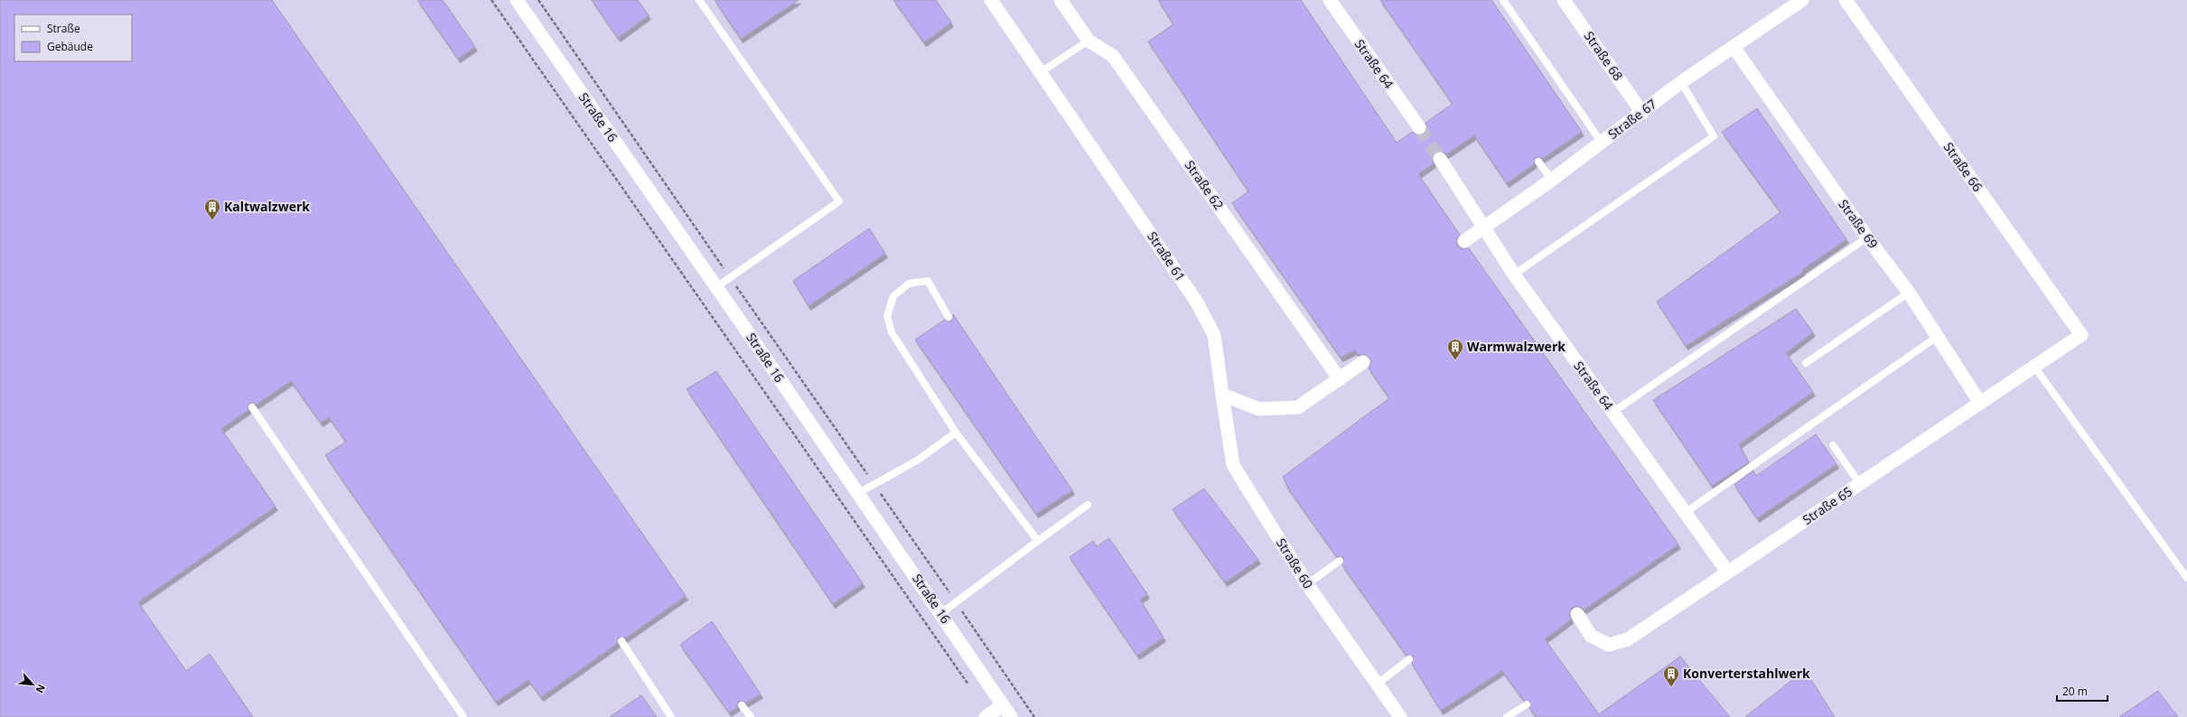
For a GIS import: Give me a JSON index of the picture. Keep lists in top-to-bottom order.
{
  "streets": {
    "street": [
      "Straße 68",
      "Straße 64",
      "Straße 16",
      "Straße 67",
      "Straße 66",
      "Straße 62",
      "Straße 69",
      "Straße 61",
      "Straße 65",
      "Straße 60"
    ]
  },
  "crossings": [
    ["Straße 68", "Straße 67"],
    ["Straße 64", "Straße 67"],
    ["Straße 64", "Straße 65"],
    ["Straße 67", "Straße 69"],
    ["Straße 66", "Straße 65"],
    ["Straße 69", "Straße 65"],
    ["Straße 61", "Straße 60"]
  ],
  "places": {
    "building": ["Kaltwalzwerk", "Warmwalzwerk", "Konverterstahlwerk"]
  },
  "legend": ["Straße", "Gebäude"],
  "scale_bar": "20 m",
  "north": "bottom right"
}
